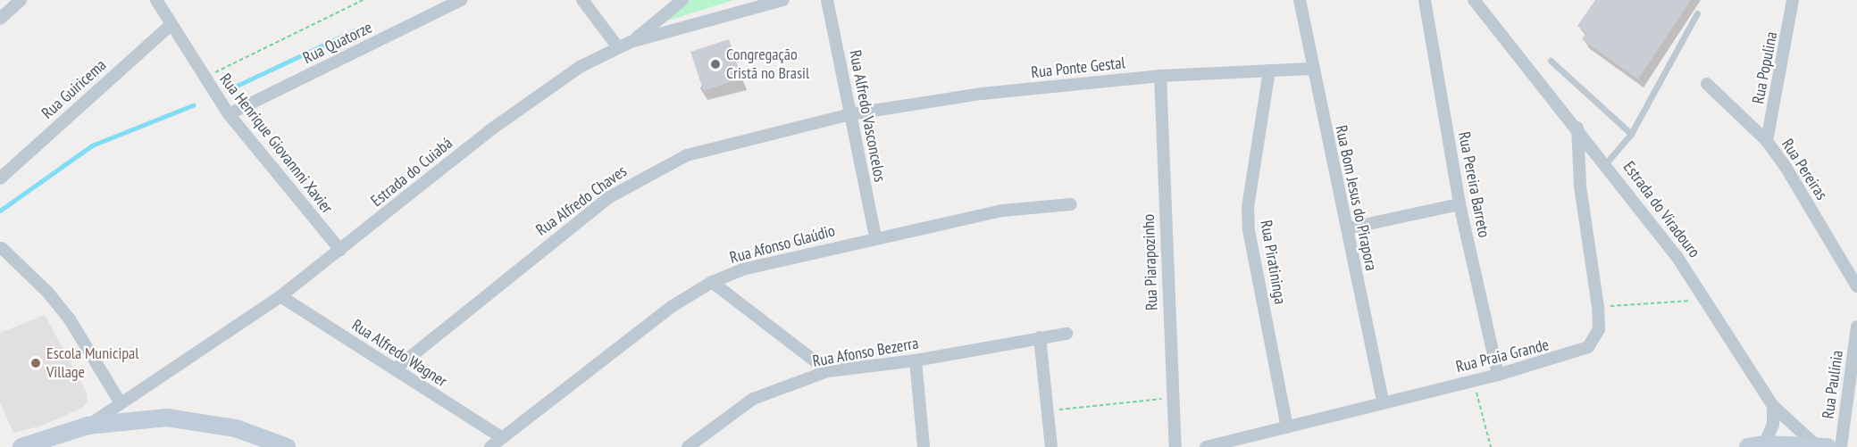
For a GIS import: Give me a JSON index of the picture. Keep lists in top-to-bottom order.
{
  "streets": {
    "street": [
      "Rua Quatorze",
      "Rua Ponte Gestal",
      "Rua Populina",
      "Rua Guiricema",
      "Rua Alfredo Vasconcelos",
      "Rua Henrique Giovannni Xavier",
      "Rua Pereiras",
      "Estrada do Cuiabá",
      "Rua Pereira Barreto",
      "Rua Bom Jesus do Pirapora",
      "Rua Alfredo Chaves",
      "Estrada do Viradouro",
      "Rua Afonso Glaúdio",
      "Rua Piarapozinho",
      "Rua Piratininga",
      "Rua Afonso Bezerra",
      "Rua Alfredo Wagner",
      "Rua Praia Grande",
      "Rua Paulínia"
    ]
  },
  "crossings": [
    ["Rua Quatorze", "Rua Henrique Giovannni Xavier"],
    ["Rua Ponte Gestal", "Rua Alfredo Vasconcelos"],
    ["Rua Ponte Gestal", "Rua Bom Jesus do Pirapora"],
    ["Rua Ponte Gestal", "Rua Alfredo Chaves"],
    ["Rua Ponte Gestal", "Rua Piarapozinho"],
    ["Rua Ponte Gestal", "Rua Piratininga"],
    ["Rua Populina", "Rua Pereiras"],
    ["Rua Guiricema", "Rua Henrique Giovannni Xavier"],
    ["Rua Alfredo Vasconcelos", "Rua Alfredo Chaves"],
    ["Rua Alfredo Vasconcelos", "Rua Afonso Glaúdio"],
    ["Rua Henrique Giovannni Xavier", "Estrada do Cuiabá"],
    ["Estrada do Cuiabá", "Rua Alfredo Wagner"],
    ["Rua Pereira Barreto", "Rua Praia Grande"],
    ["Rua Bom Jesus do Pirapora", "Rua Praia Grande"],
    ["Rua Alfredo Chaves", "Rua Alfredo Wagner"],
    ["Estrada do Viradouro", "Rua Praia Grande"],
    ["Rua Afonso Glaúdio", "Rua Alfredo Wagner"],
    ["Rua Piratininga", "Rua Praia Grande"]
  ],
  "places": ["Congregação Cristã no Brasil", "Escola Municipal Village"]
}
